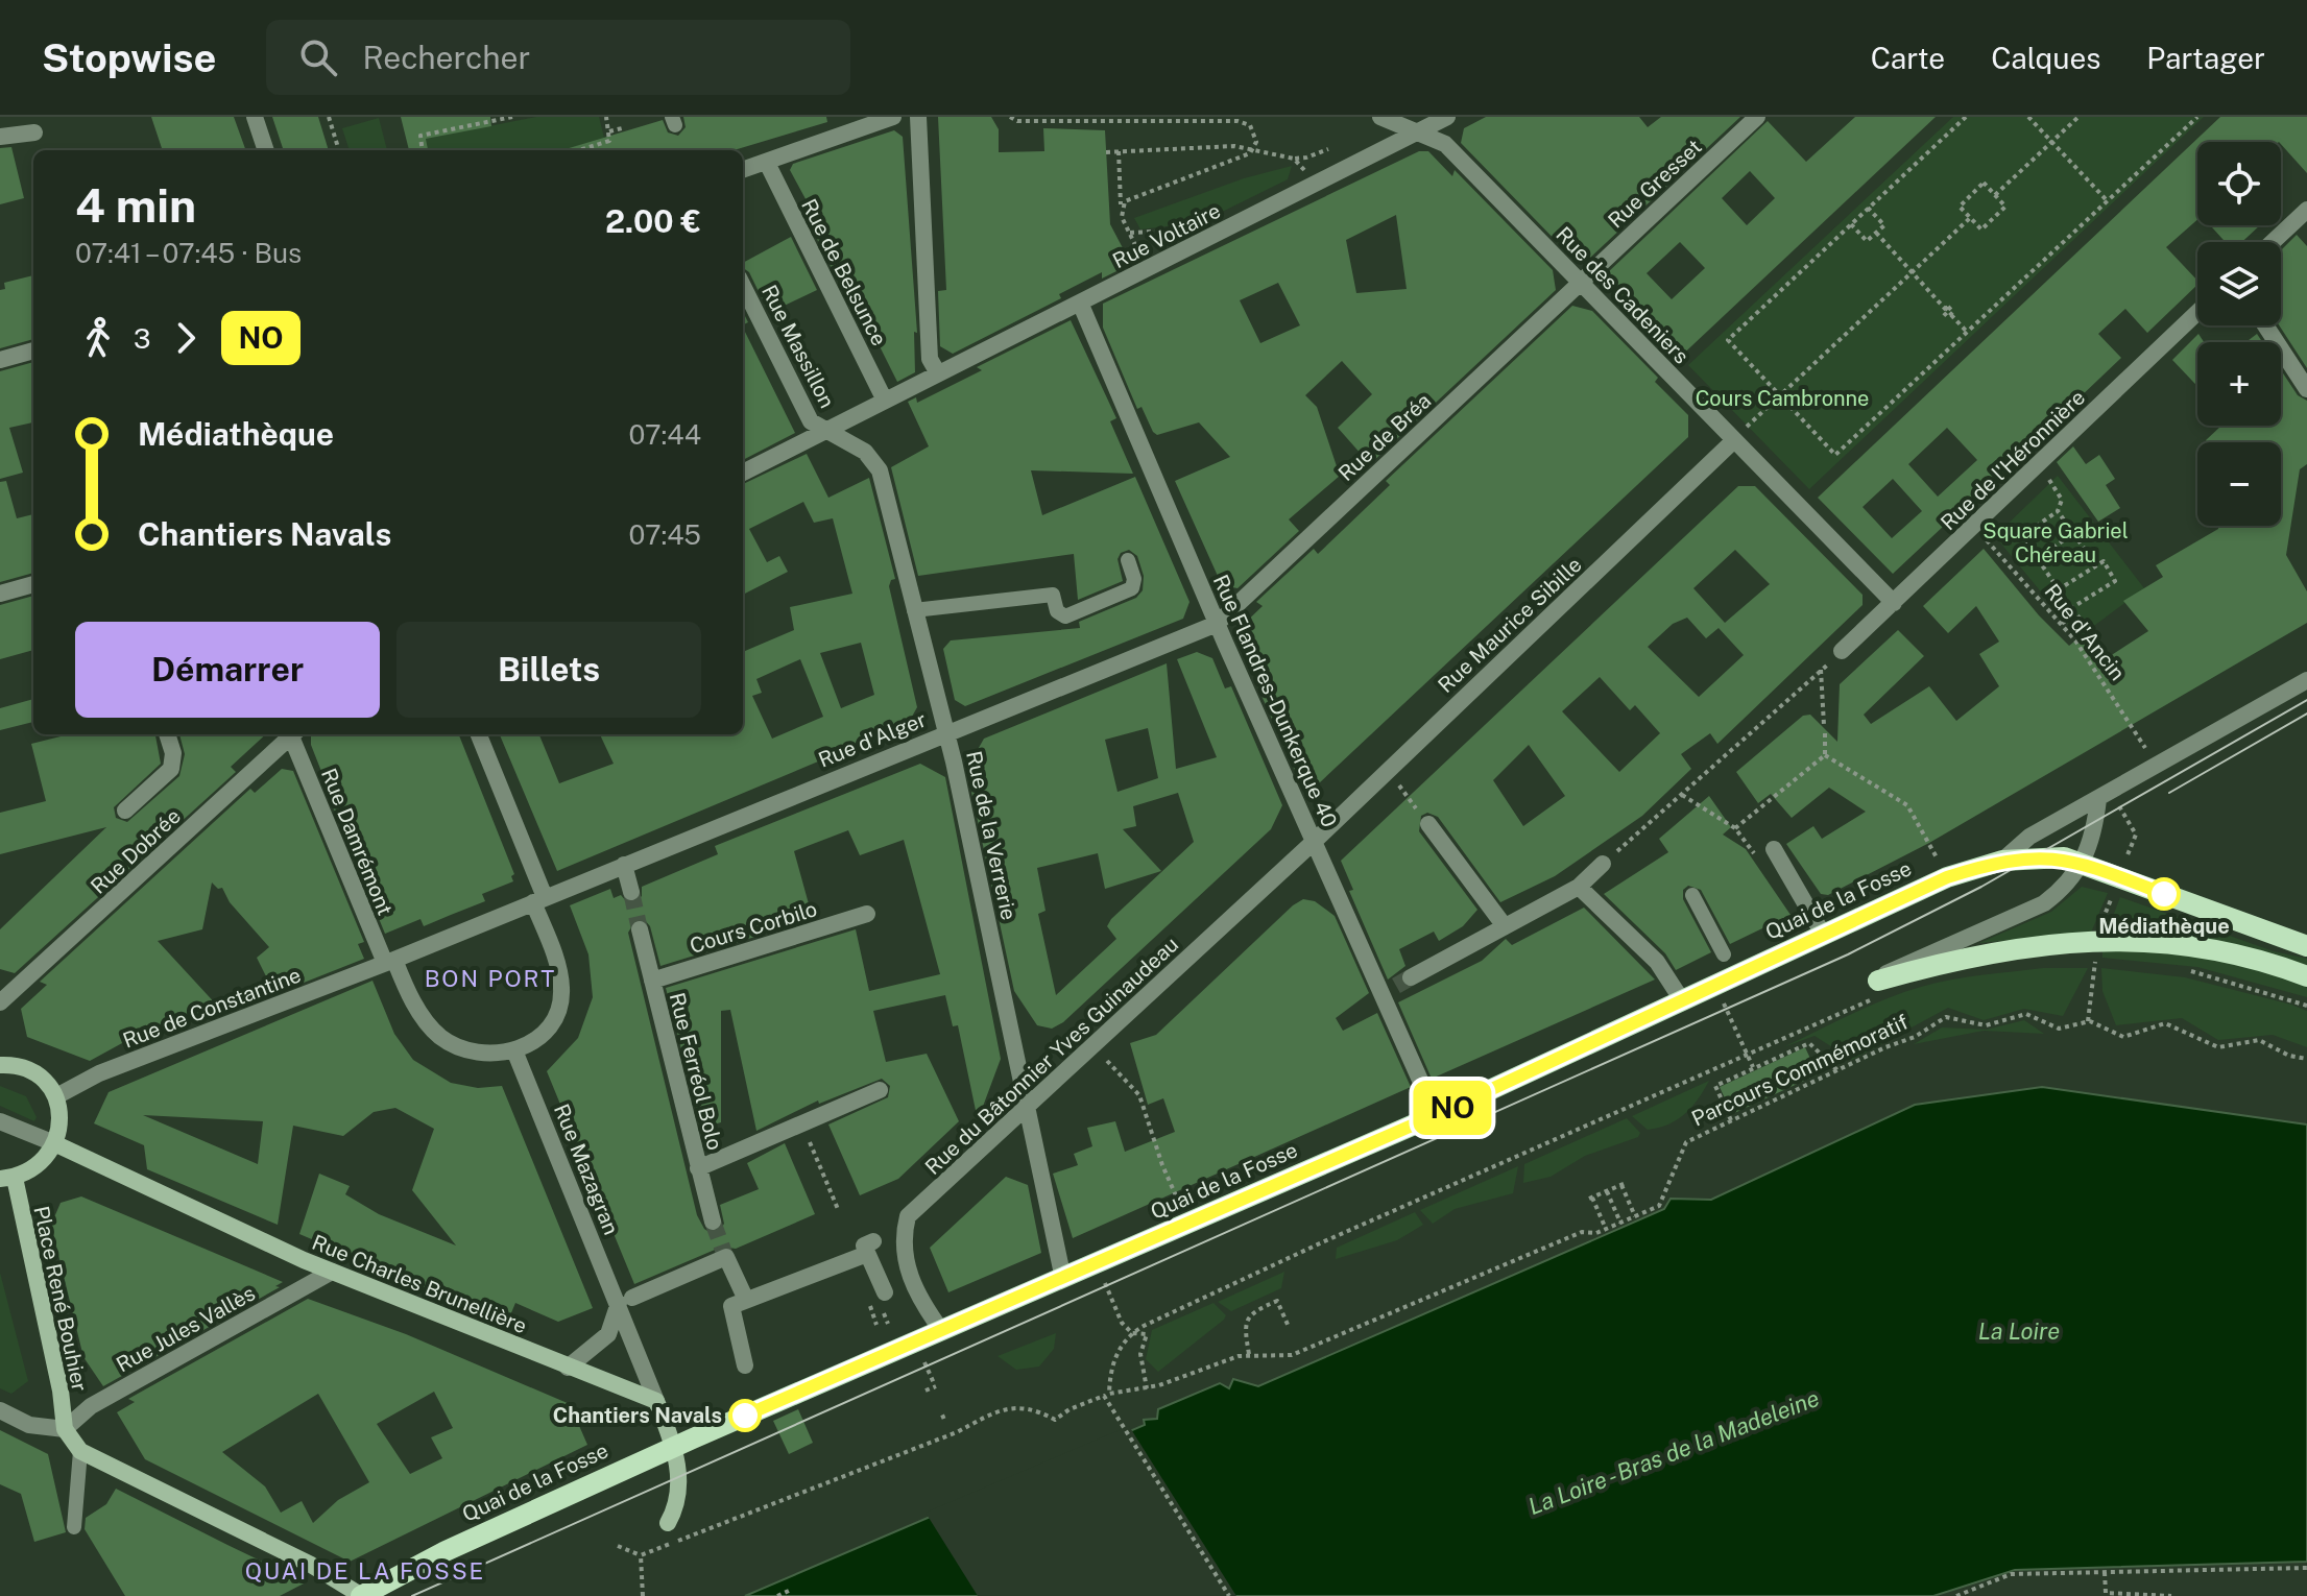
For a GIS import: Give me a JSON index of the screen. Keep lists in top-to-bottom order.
{
  "streets": {
    "main road": ["Quai de la Fosse", "Rue Charles Brunellière", "Place René Bouhier"],
    "street": [
      "Rue Gresset",
      "Rue Voltaire",
      "Rue de Belsunce",
      "Rue des Cadeniers",
      "Rue Massillon",
      "Rue de Bréa",
      "Rue de l'Héronnière",
      "Rue Maurice Sibille",
      "Rue Flandres-Dunkerque 40",
      "Rue d'Alger",
      "Rue de la Verrerie",
      "Rue Damrémont",
      "Rue Dobrée",
      "Cours Corbilo",
      "Rue de Constantine",
      "Rue du Bâtonnier Yves Guinaudeau",
      "Rue Ferréol Bolo",
      "Rue Mazagran",
      "Rue Jules Vallès"
    ],
    "path": ["Rue d'Ancin", "Parcours Commémoratif"]
  },
  "crossings": [
    ["Rue Gresset", "Rue des Cadeniers"],
    ["Rue Gresset", "Rue de Bréa"],
    ["Rue Voltaire", "Rue de Belsunce"],
    ["Rue Voltaire", "Rue des Cadeniers"],
    ["Rue Voltaire", "Rue Massillon"],
    ["Rue Voltaire", "Rue Flandres-Dunkerque 40"],
    ["Rue Voltaire", "Rue de la Verrerie"],
    ["Rue des Cadeniers", "Rue de Bréa"],
    ["Rue des Cadeniers", "Rue de l'Héronnière"],
    ["Rue des Cadeniers", "Rue Maurice Sibille"],
    ["Rue Massillon", "Rue de la Verrerie"],
    ["Rue de Bréa", "Rue Flandres-Dunkerque 40"],
    ["Rue de Bréa", "Rue d'Alger"],
    ["Rue de l'Héronnière", "Rue d'Ancin"],
    ["Rue Maurice Sibille", "Rue Flandres-Dunkerque 40"],
    ["Rue Maurice Sibille", "Rue du Bâtonnier Yves Guinaudeau"],
    ["Rue d'Ancin", "Quai de la Fosse"],
    ["Rue Flandres-Dunkerque 40", "Rue d'Alger"],
    ["Rue Flandres-Dunkerque 40", "Quai de la Fosse"],
    ["Rue Flandres-Dunkerque 40", "Rue du Bâtonnier Yves Guinaudeau"],
    ["Rue d'Alger", "Rue de la Verrerie"],
    ["Rue d'Alger", "Rue de Constantine"],
    ["Rue de la Verrerie", "Quai de la Fosse"],
    ["Rue de la Verrerie", "Rue du Bâtonnier Yves Guinaudeau"],
    ["Rue Damrémont", "Rue de Constantine"],
    ["Rue Damrémont", "Rue Mazagran"],
    ["Quai de la Fosse", "Rue du Bâtonnier Yves Guinaudeau"],
    ["Cours Corbilo", "Rue Ferréol Bolo"],
    ["Rue Mazagran", "Rue Charles Brunellière"],
    ["Rue Charles Brunellière", "Place René Bouhier"],
    ["Rue Charles Brunellière", "Rue Jules Vallès"],
    ["Place René Bouhier", "Rue Jules Vallès"]
  ],
  "districts": ["BON PORT", "QUAI DE LA FOSSE"],
  "water": ["La Loire", "La Loire - Bras de la Madeleine"],
  "parks": ["Cours Cambronne", "Square Gabriel Chéreau"],
  "places": ["Médiathèque", "Chantiers Navals"],
  "lines": ["bus line NO"],
  "page": {
    "header": "Stopwise",
    "search": "Rechercher",
    "nav": ["Carte", "Calques", "Partager"],
    "on_map": "NO",
    "map_buttons": ["+", "−"],
    "heading": ["4 min", "07:41 – 07:45 · Bus", "2.00 €"],
    "legs": ["3", "NO"],
    "list": [
      {
        "name": "Médiathèque",
        "value": "07:44"
      },
      {
        "name": "Chantiers Navals",
        "value": "07:45"
      }
    ],
    "buttons": ["Démarrer", "Billets"]
  }
}
